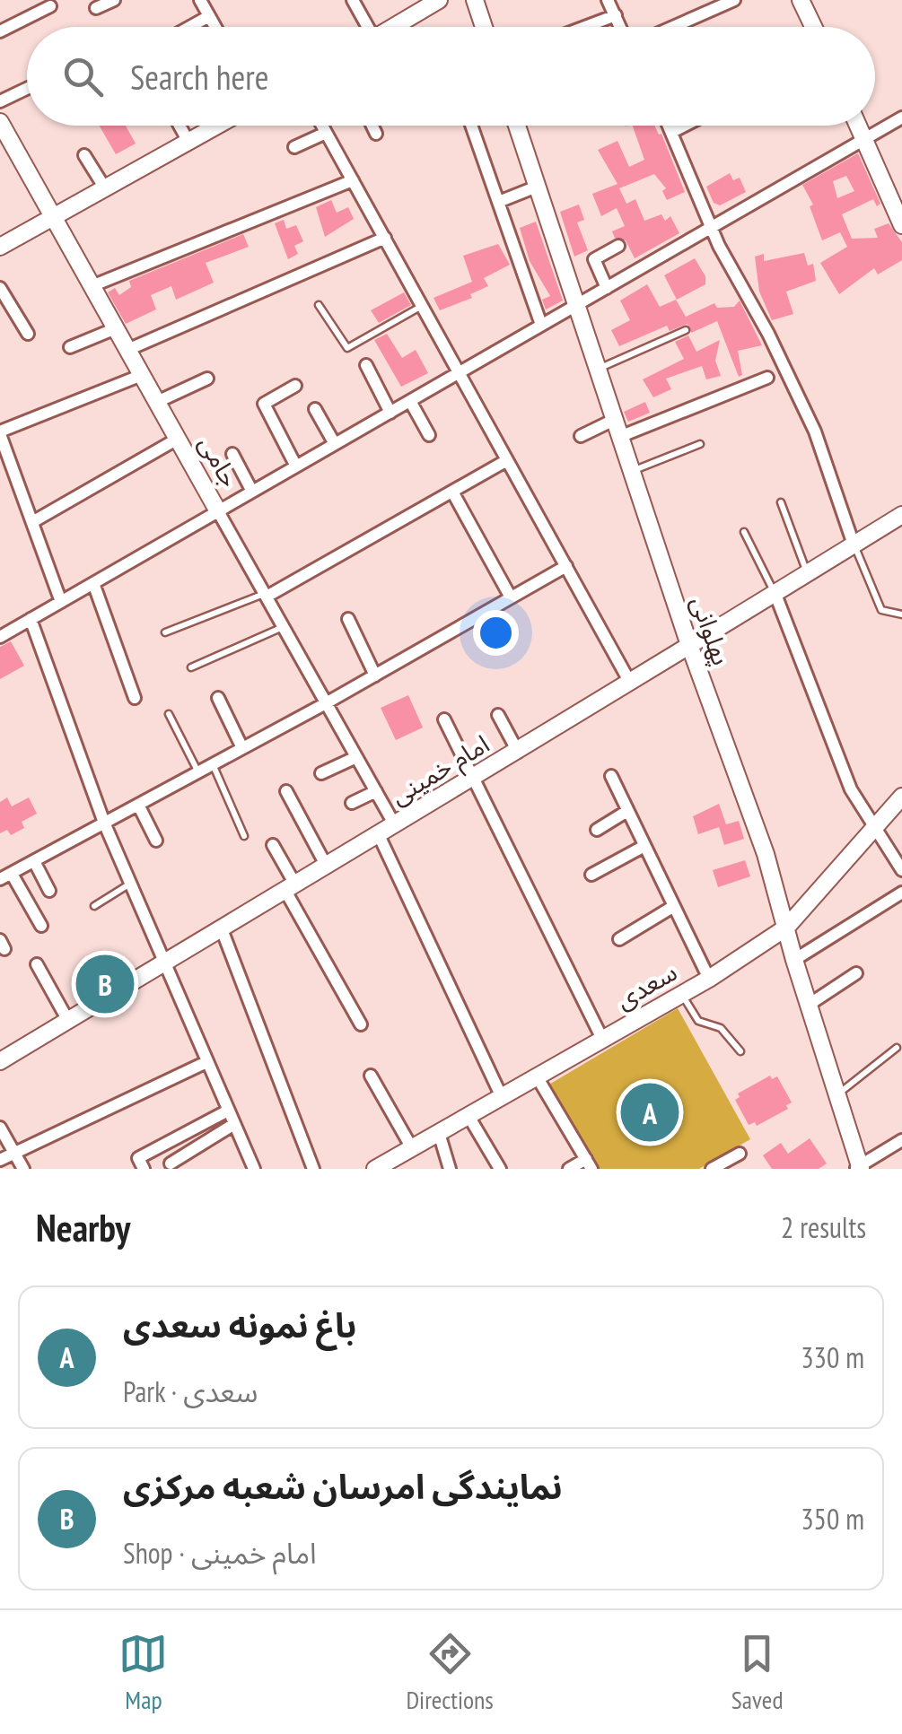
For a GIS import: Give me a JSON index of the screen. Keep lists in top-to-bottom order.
{
  "streets": {
    "main road": [
      "جامی",
      "پهلوانی",
      "امام خمینی",
      "سعدی"
    ]
  },
  "crossings": [
    ["جامی", "امام خمینی"],
    ["پهلوانی", "امام خمینی"],
    ["پهلوانی", "سعدی"]
  ],
  "page": {
    "search": "Search here",
    "pins": ["B", "A"],
    "heading": ["Nearby", "2 results"],
    "list": [
      {
        "mark": "A",
        "name": "باغ نمونه سعدی",
        "note": "Park · سعدی",
        "value": "330 m"
      },
      {
        "mark": "B",
        "name": "نمایندگی امرسان شعبه مرکزی",
        "note": "Shop · امام خمینی",
        "value": "350 m"
      }
    ],
    "nav": ["Map", "Directions", "Saved"]
  }
}
